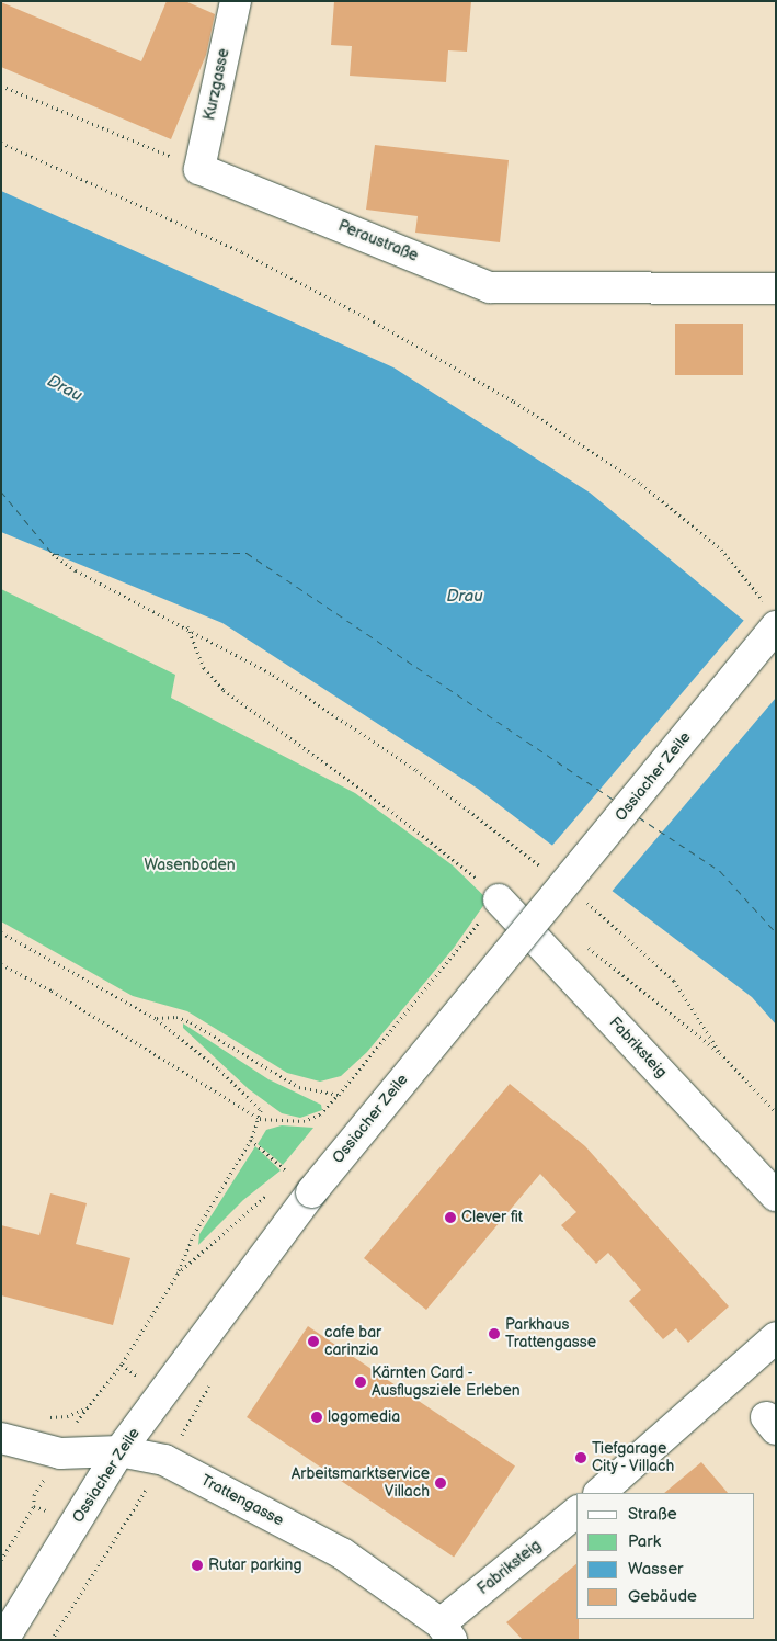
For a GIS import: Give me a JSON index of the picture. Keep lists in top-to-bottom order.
{
  "streets": {
    "street": [
      "Kurzgasse",
      "Peraustraße",
      "Ossiacher Zeile",
      "Fabriksteig",
      "Trattengasse"
    ]
  },
  "crossings": [
    ["Kurzgasse", "Peraustraße"],
    ["Ossiacher Zeile", "Trattengasse"],
    ["Fabriksteig", "Trattengasse"]
  ],
  "water": ["Drau"],
  "parks": ["Wasenboden"],
  "places": [
    "Clever fit",
    "Parkhaus Trattengasse",
    "cafe bar carinzia",
    "Kärnten Card - Ausflugsziele Erleben",
    "logomedia",
    "Tiefgarage City - Villach",
    "Arbeitsmarktservice Villach",
    "Rutar parking"
  ],
  "legend": [
    "Straße",
    "Park",
    "Wasser",
    "Gebäude"
  ]
}
